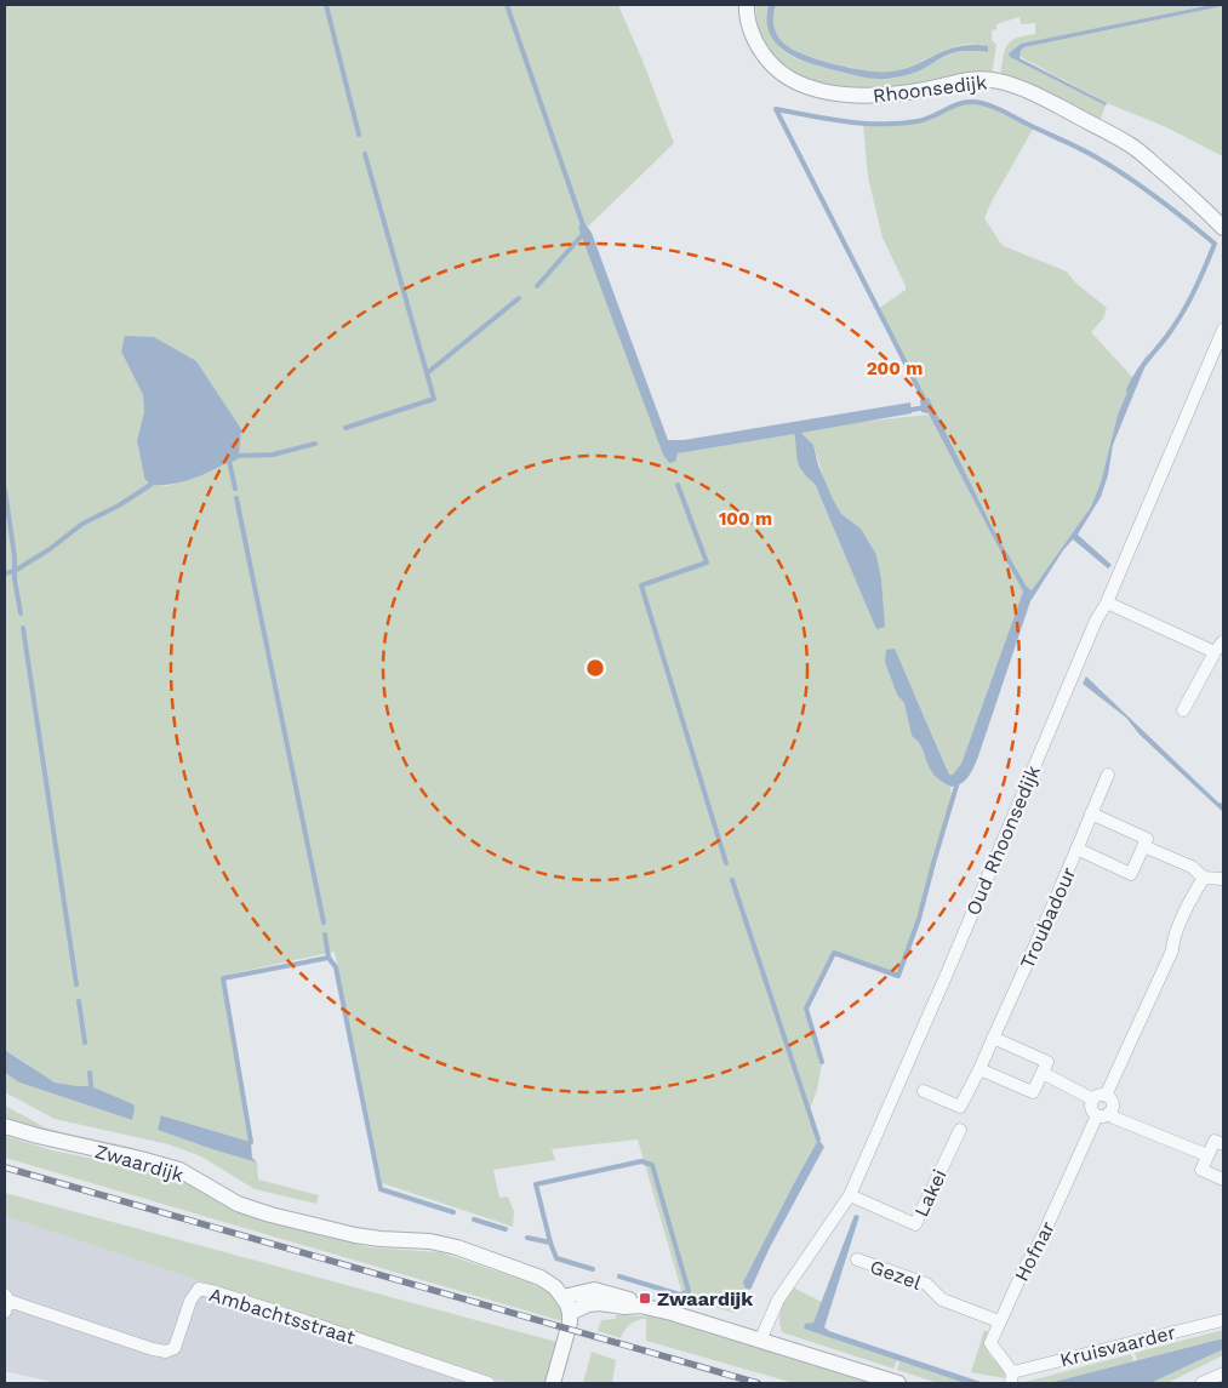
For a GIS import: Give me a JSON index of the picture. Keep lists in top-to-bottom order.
{
  "streets": {
    "street": [
      "Rhoonsedijk",
      "Oud Rhoonsedijk",
      "Troubadour",
      "Zwaardijk",
      "Lakei",
      "Hofnar",
      "Gezel",
      "Ambachtsstraat",
      "Kruisvaarder"
    ]
  },
  "crossings": [
    ["Oud Rhoonsedijk", "Lakei"],
    ["Hofnar", "Gezel"],
    ["Hofnar", "Kruisvaarder"]
  ],
  "places": {
    "transit": ["Zwaardijk"]
  },
  "rings": ["200 m", "100 m"]
}
